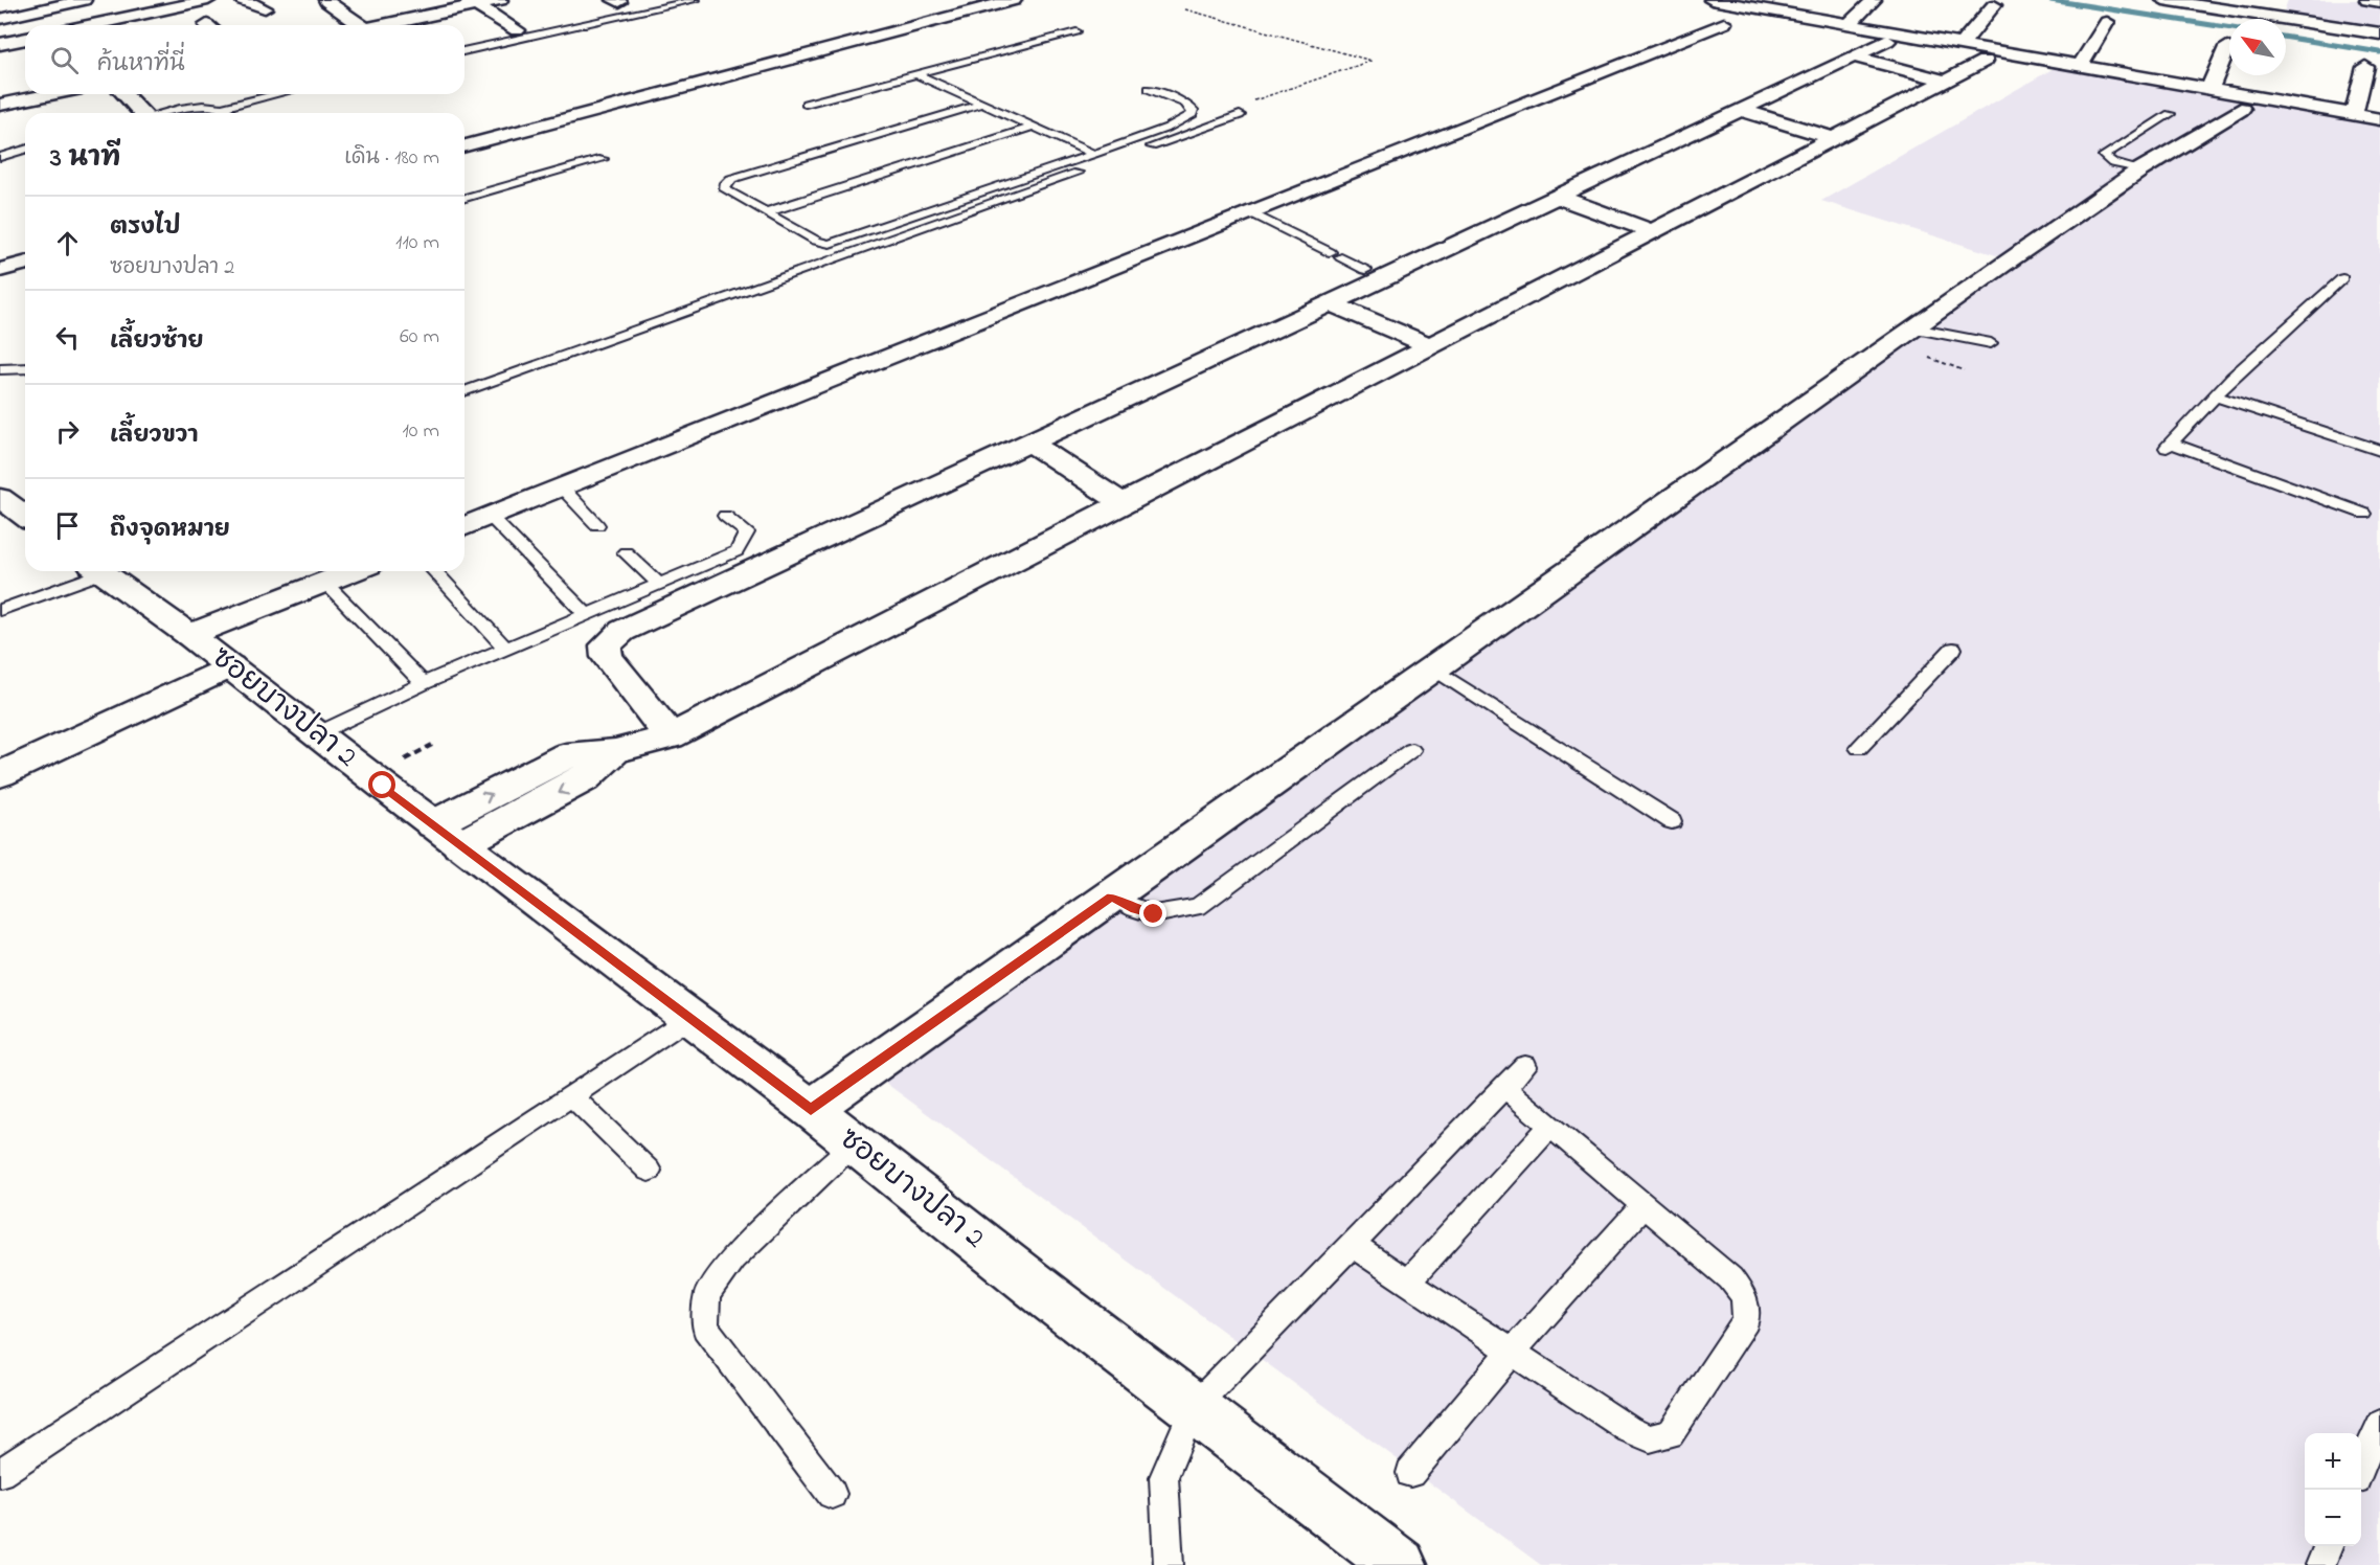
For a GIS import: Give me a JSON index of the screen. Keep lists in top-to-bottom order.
{
  "streets": {
    "street": ["ซอยบางปลา 2"]
  },
  "north": "top left",
  "page": {
    "search": "ค้นหาที่นี่",
    "heading": ["3 นาที", "เดิน · 180 m"],
    "list": [
      ["ตรงไป", "ซอยบางปลา 2", "110 m"],
      ["เลี้ยวซ้าย", "60 m"],
      ["เลี้ยวขวา", "10 m"],
      "ถึงจุดหมาย"
    ],
    "map_buttons": ["+", "−"]
  }
}
